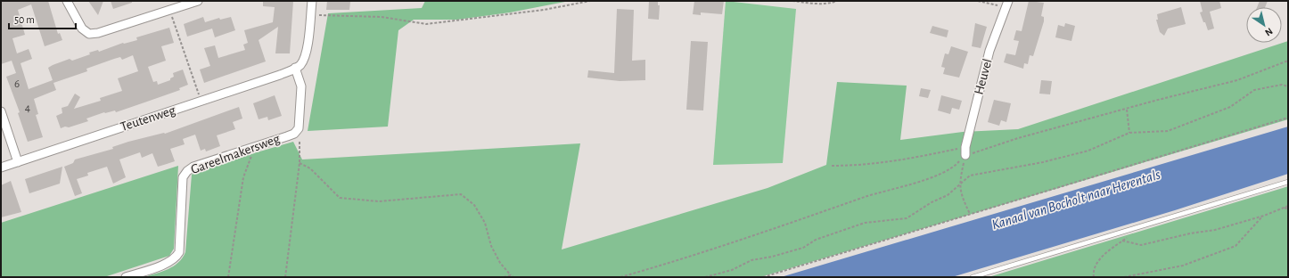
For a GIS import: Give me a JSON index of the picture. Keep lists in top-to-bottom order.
{
  "streets": {
    "street": ["Heuvel", "Teutenweg", "Gareelmakersweg"]
  },
  "water": ["Kanaal van Bocholt naar Herentals"],
  "house_numbers": ["6", "4"],
  "scale_bar": "50 m",
  "north": "bottom right"
}
